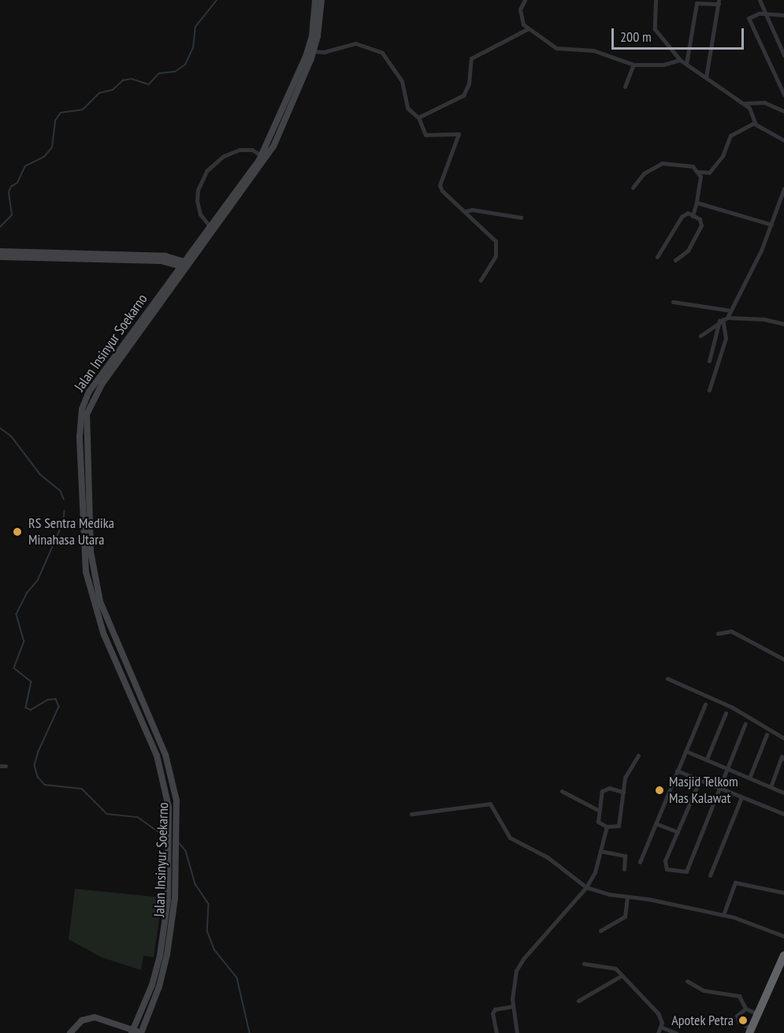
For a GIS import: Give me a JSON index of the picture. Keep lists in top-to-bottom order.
{
  "streets": {
    "main road": ["Jalan Insinyur Soekarno"]
  },
  "places": ["RS Sentra Medika Minahasa Utara", "Masjid Telkom Mas Kalawat", "Apotek Petra"],
  "scale_bar": "200 m"
}
